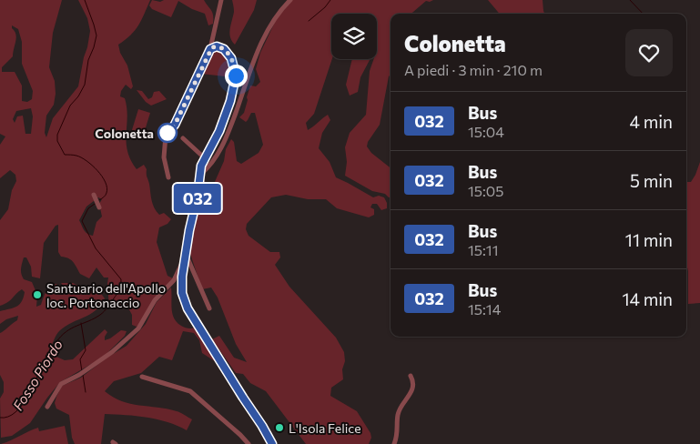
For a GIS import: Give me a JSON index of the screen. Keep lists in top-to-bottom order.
{
  "water": ["Fosso Piordo"],
  "places": ["Colonetta", "Santuario dell'Apollo loc. Portonaccio", "L'Isola Felice"],
  "lines": ["bus line 032"],
  "page": {
    "on_map": "032",
    "heading": ["Colonetta", "A piedi · 3 min · 210 m"],
    "list": [
      {
        "mark": "032",
        "name": "Bus",
        "note": "15:04",
        "value": "4 min"
      },
      {
        "mark": "032",
        "name": "Bus",
        "note": "15:05",
        "value": "5 min"
      },
      {
        "mark": "032",
        "name": "Bus",
        "note": "15:11",
        "value": "11 min"
      },
      {
        "mark": "032",
        "name": "Bus",
        "note": "15:14",
        "value": "14 min"
      }
    ]
  }
}
